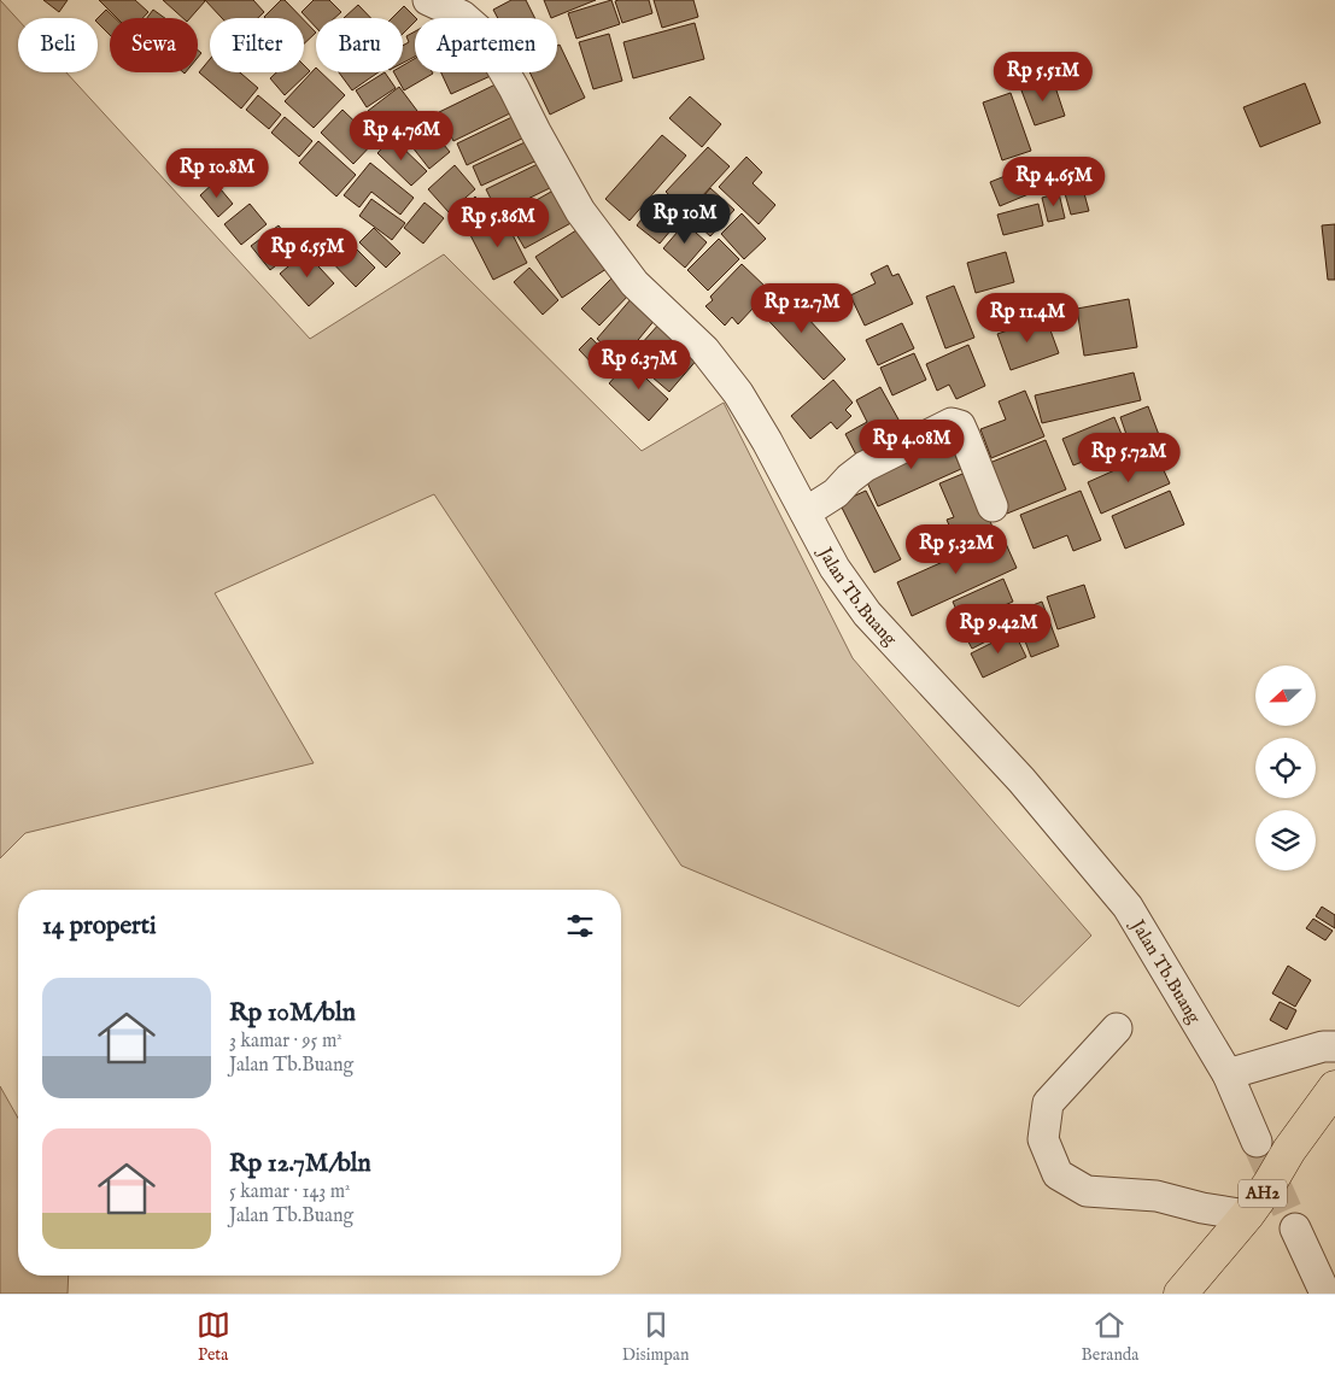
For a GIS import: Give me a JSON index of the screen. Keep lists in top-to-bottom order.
{
  "streets": {
    "highway": ["AH2"],
    "street": ["Jalan Tb.Buang"]
  },
  "north": "left",
  "page": {
    "chip": [
      "Beli",
      "Sewa",
      "Filter",
      "Baru",
      "Apartemen"
    ],
    "price": [
      "Rp 5.51M",
      "Rp 4.76M",
      "Rp 10.8M",
      "Rp 4.65M",
      "Rp 10M",
      "Rp 5.86M",
      "Rp 6.55M",
      "Rp 12.7M",
      "Rp 11.4M",
      "Rp 6.37M",
      "Rp 4.08M",
      "Rp 5.72M",
      "Rp 5.32M",
      "Rp 9.42M"
    ],
    "heading": "14 properti",
    "list": [
      {
        "name": "Rp 10M/bln",
        "note": "3 kamar · 95 m² · Jalan Tb.Buang"
      },
      {
        "name": "Rp 12.7M/bln",
        "note": "5 kamar · 143 m² · Jalan Tb.Buang"
      }
    ],
    "tabs": ["Peta", "Disimpan", "Beranda"]
  }
}
